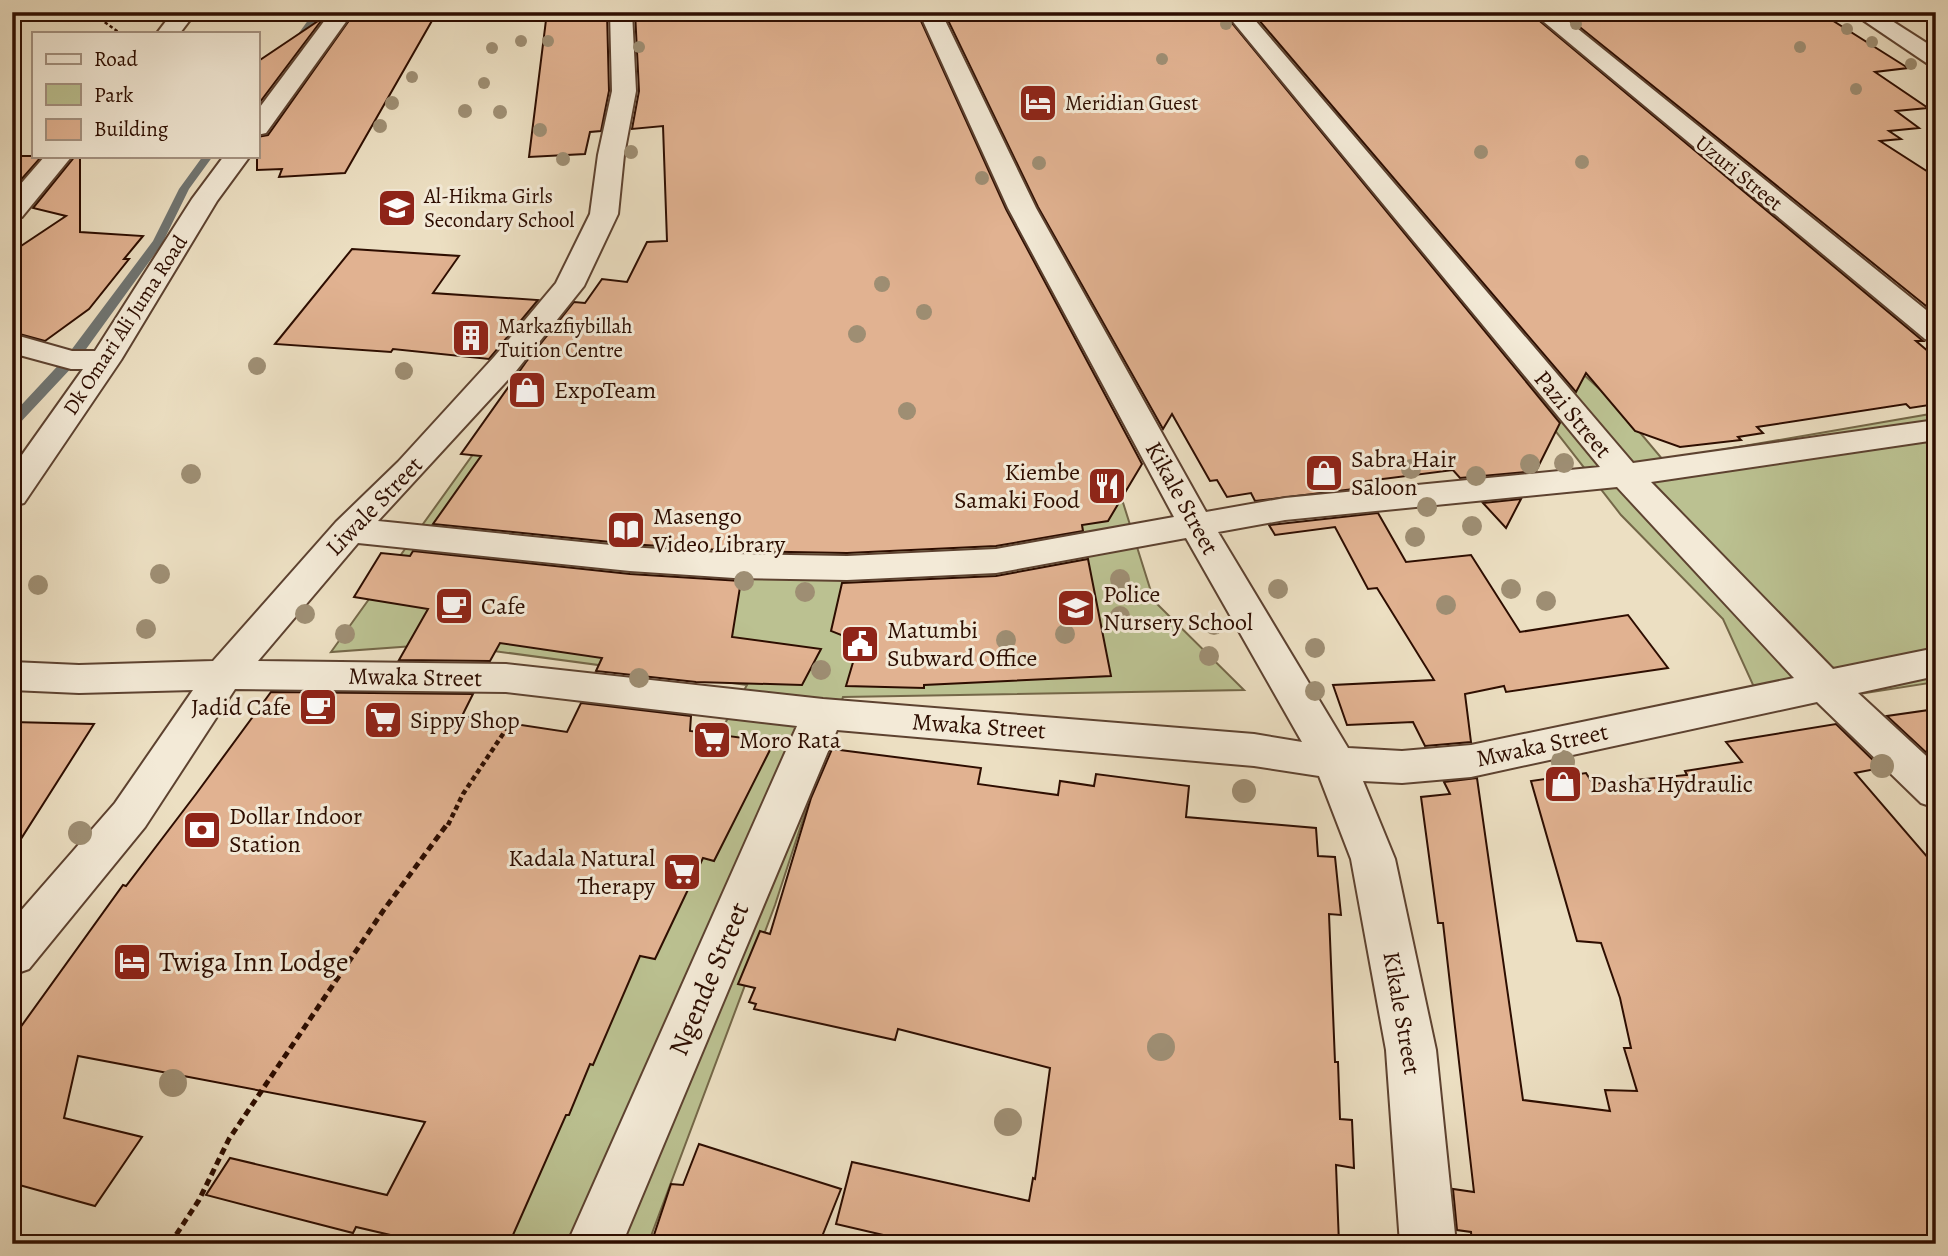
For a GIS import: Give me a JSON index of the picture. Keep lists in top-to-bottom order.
{
  "streets": {
    "street": [
      "Uzuri Street",
      "Dk Omari Ali Juma Road",
      "Pazi Street",
      "Kikale Street",
      "Liwale Street",
      "Mwaka Street",
      "Ngende Street"
    ]
  },
  "crossings": [
    ["Pazi Street", "Mwaka Street"],
    ["Kikale Street", "Mwaka Street"],
    ["Liwale Street", "Mwaka Street"],
    ["Mwaka Street", "Ngende Street"]
  ],
  "places": {
    "hotel": ["Meridian Guest", "Twiga Inn Lodge"],
    "school or university": ["Al-Hikma Girls Secondary School", "Police Nursery School"],
    "building": ["Markazfiybillah Tuition Centre"],
    "shop": ["ExpoTeam", "Sabra Hair Saloon", "Dasha Hydraulic"],
    "restaurant": ["Kiembe Samaki Food"],
    "library": ["Masengo Video Library"],
    "cafe": ["Cafe", "Jadid Cafe"],
    "public building": ["Matumbi Subward Office"],
    "supermarket": ["Sippy Shop", "Moro Rata", "Kadala Natural Therapy"],
    "bank": ["Dollar Indoor Station"]
  },
  "legend": ["Road", "Park", "Building"]
}
